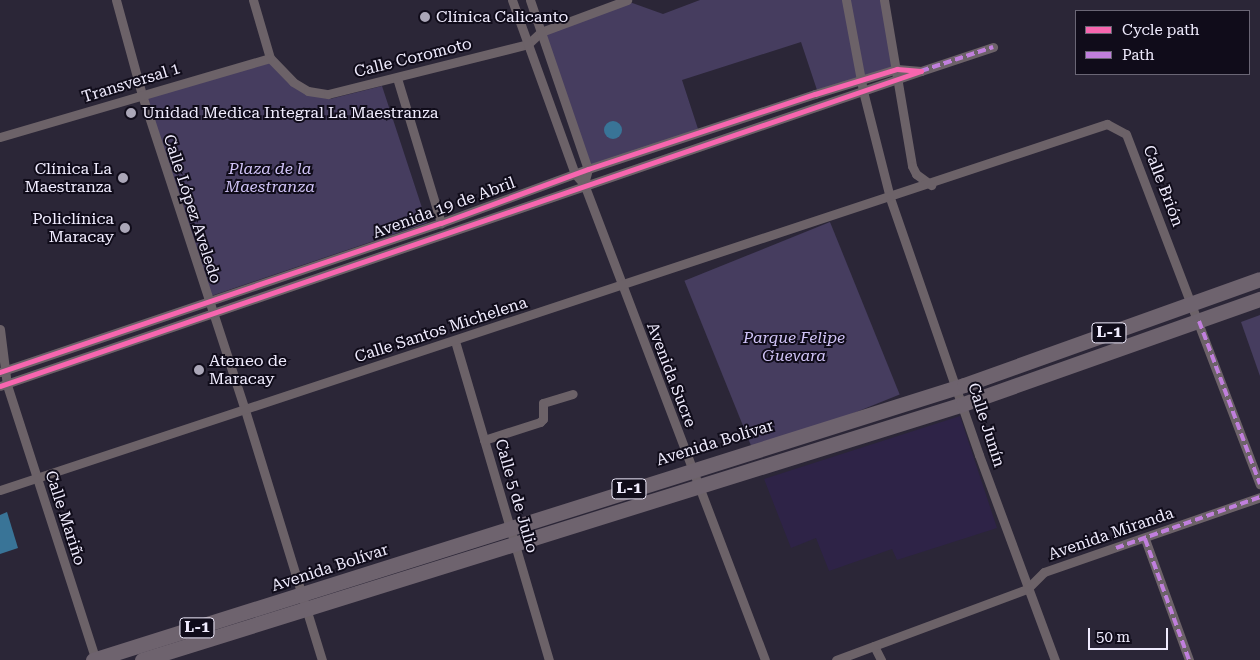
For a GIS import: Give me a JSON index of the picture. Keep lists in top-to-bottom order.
{
  "streets": {
    "main road": ["L-1", "Avenida Bolívar"],
    "street": [
      "Calle Coromoto",
      "Transversal 1",
      "Calle Brión",
      "Avenida 19 de Abril",
      "Calle López Aveledo",
      "Calle Santos Michelena",
      "Avenida Sucre",
      "Calle Junín",
      "Calle 5 de Julio",
      "Calle Mariño",
      "Avenida Miranda"
    ]
  },
  "crossings": [
    ["Calle Coromoto", "Transversal 1"],
    ["Calle Coromoto", "Avenida Sucre"],
    ["Transversal 1", "Calle López Aveledo"],
    ["Calle Brión", "Calle Santos Michelena"],
    ["Calle Brión", "Calle Junín"],
    ["Calle Brión", "Avenida Bolívar"],
    ["Avenida 19 de Abril", "Calle López Aveledo"],
    ["Avenida 19 de Abril", "Avenida Sucre"],
    ["Avenida 19 de Abril", "Calle Junín"],
    ["Avenida 19 de Abril", "Calle Mariño"],
    ["Calle López Aveledo", "Calle Santos Michelena"],
    ["Calle López Aveledo", "Avenida Bolívar"],
    ["Calle Santos Michelena", "Avenida Sucre"],
    ["Calle Santos Michelena", "Calle Junín"],
    ["Calle Santos Michelena", "Calle 5 de Julio"],
    ["Calle Santos Michelena", "Calle Mariño"],
    ["Avenida Sucre", "Avenida Bolívar"],
    ["Calle Junín", "Avenida Bolívar"],
    ["Calle Junín", "Avenida Miranda"],
    ["Avenida Bolívar", "Calle 5 de Julio"],
    ["Avenida Bolívar", "Calle Mariño"]
  ],
  "parks": ["Plaza de la Maestranza", "Parque Felipe Guevara"],
  "places": [
    "Clínica Calicanto",
    "Unidad Medica Integral La Maestranza",
    "Clínica La Maestranza",
    "Policlínica Maracay",
    "Ateneo de Maracay"
  ],
  "legend": ["Cycle path", "Path"],
  "scale_bar": "50 m"
}
